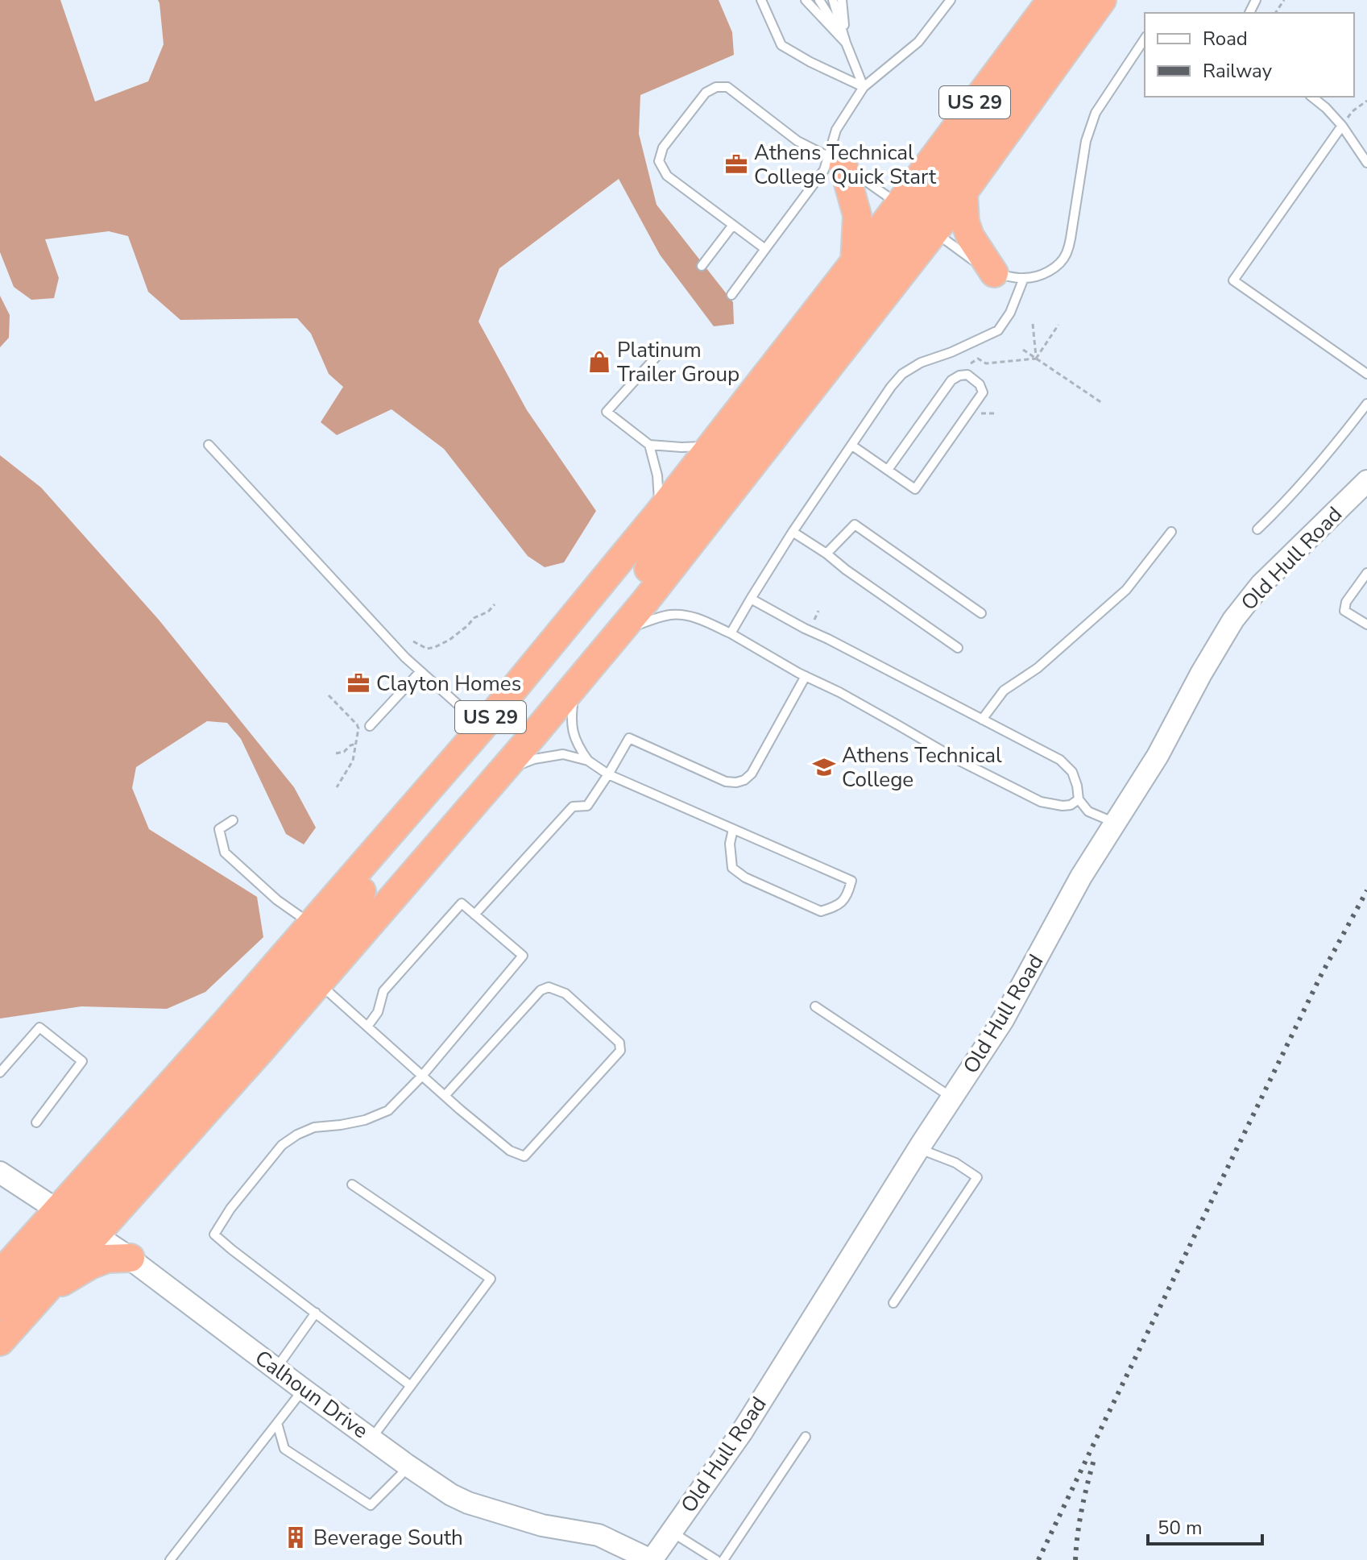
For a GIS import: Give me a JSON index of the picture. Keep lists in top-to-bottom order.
{
  "streets": {
    "highway": ["US 29"],
    "main road": ["Old Hull Road", "Calhoun Drive"]
  },
  "crossings": [
    ["US 29", "Calhoun Drive"],
    ["Old Hull Road", "Calhoun Drive"]
  ],
  "places": {
    "office": ["Athens Technical College Quick Start", "Clayton Homes"],
    "shop": ["Platinum Trailer Group"],
    "school or university": ["Athens Technical College"],
    "building": ["Beverage South"]
  },
  "legend": ["Road", "Railway"],
  "scale_bar": "50 m"
}
